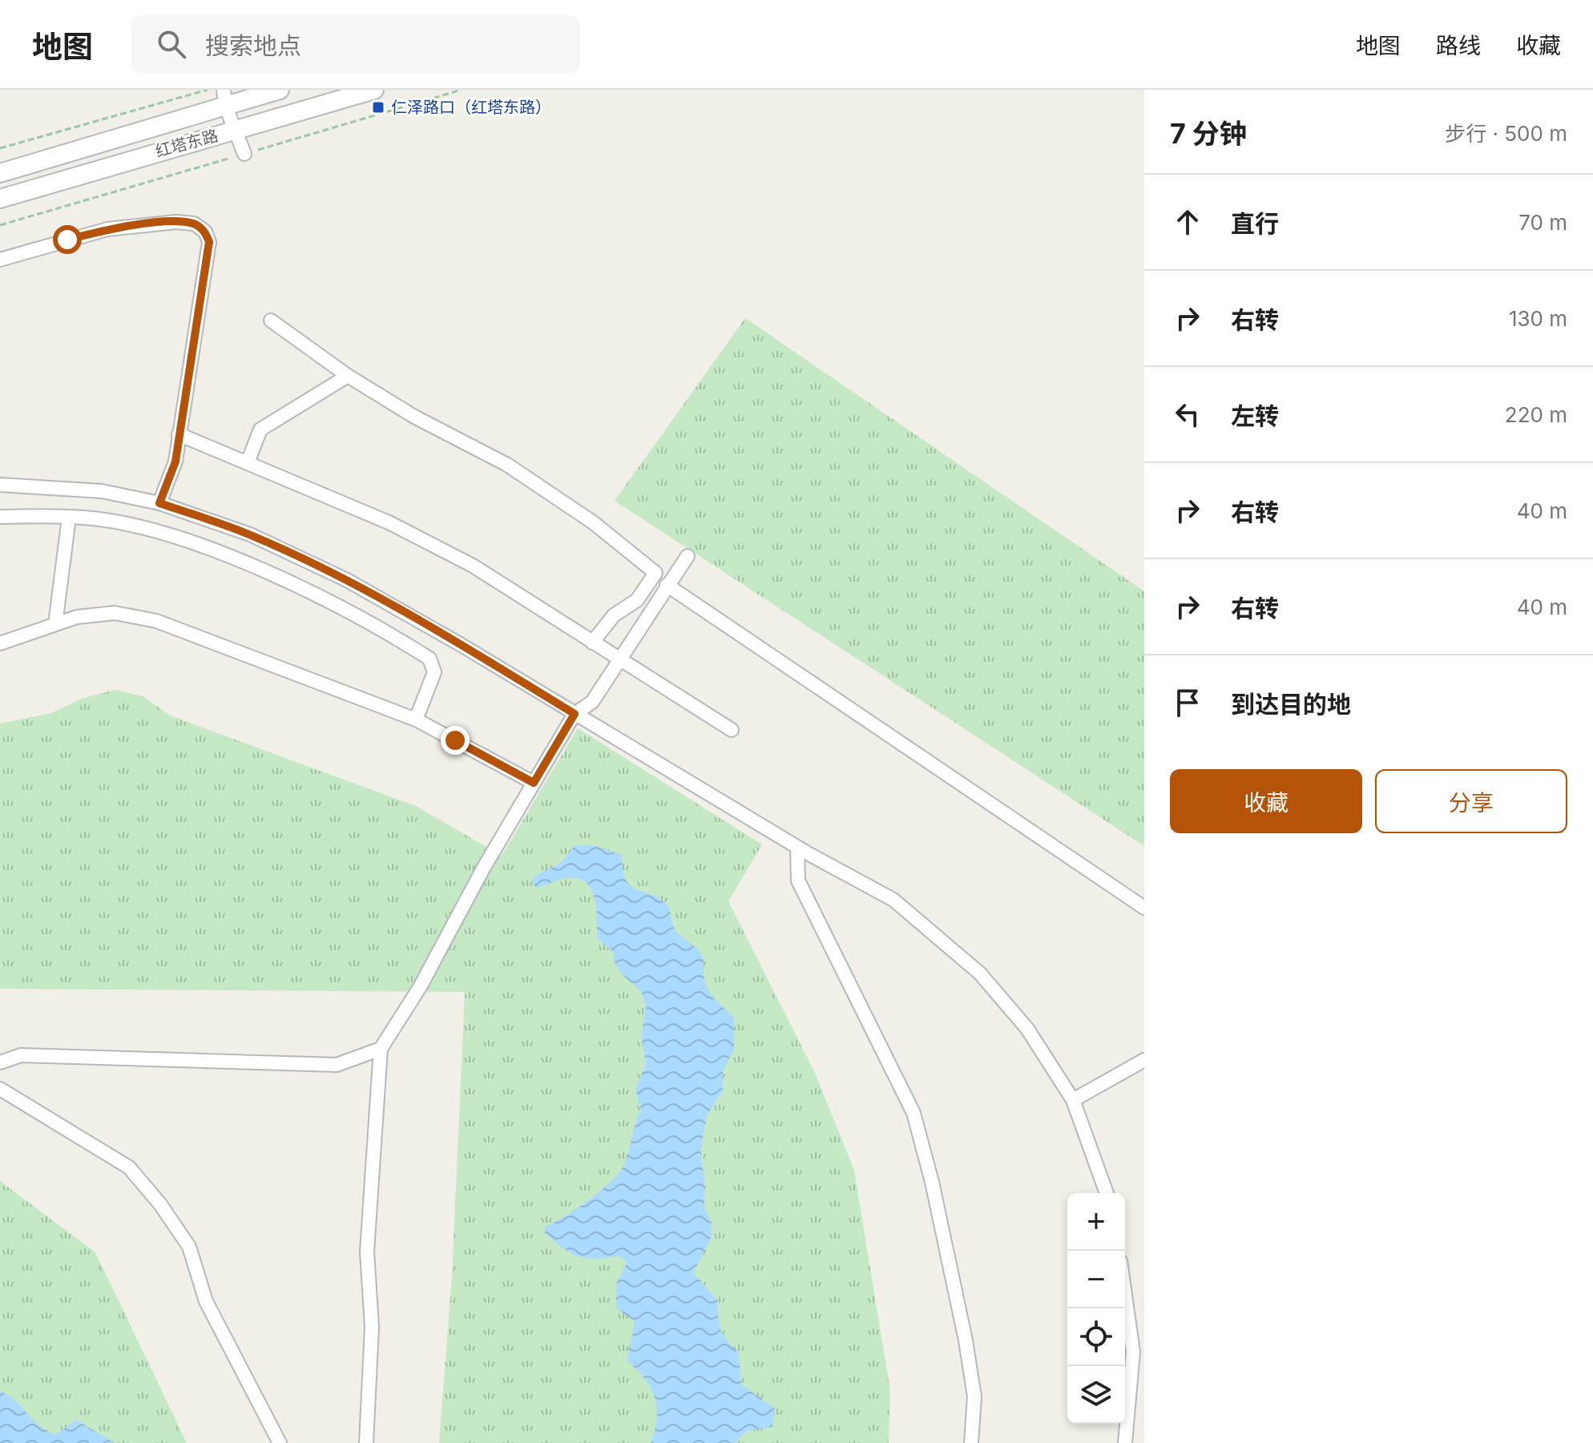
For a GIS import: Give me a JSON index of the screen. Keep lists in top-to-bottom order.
{
  "streets": {
    "main road": ["红塔东路"]
  },
  "places": {
    "transit": ["仁泽路口（红塔东路）"]
  },
  "page": {
    "header": "地图",
    "search": "搜索地点",
    "nav": ["地图", "路线", "收藏"],
    "heading": ["7 分钟", "步行 · 500 m"],
    "list": [
      ["直行", "70 m"],
      ["右转", "130 m"],
      ["左转", "220 m"],
      ["右转", "40 m"],
      ["右转", "40 m"],
      "到达目的地"
    ],
    "buttons": ["收藏", "分享"],
    "map_buttons": ["+", "−"]
  }
}
